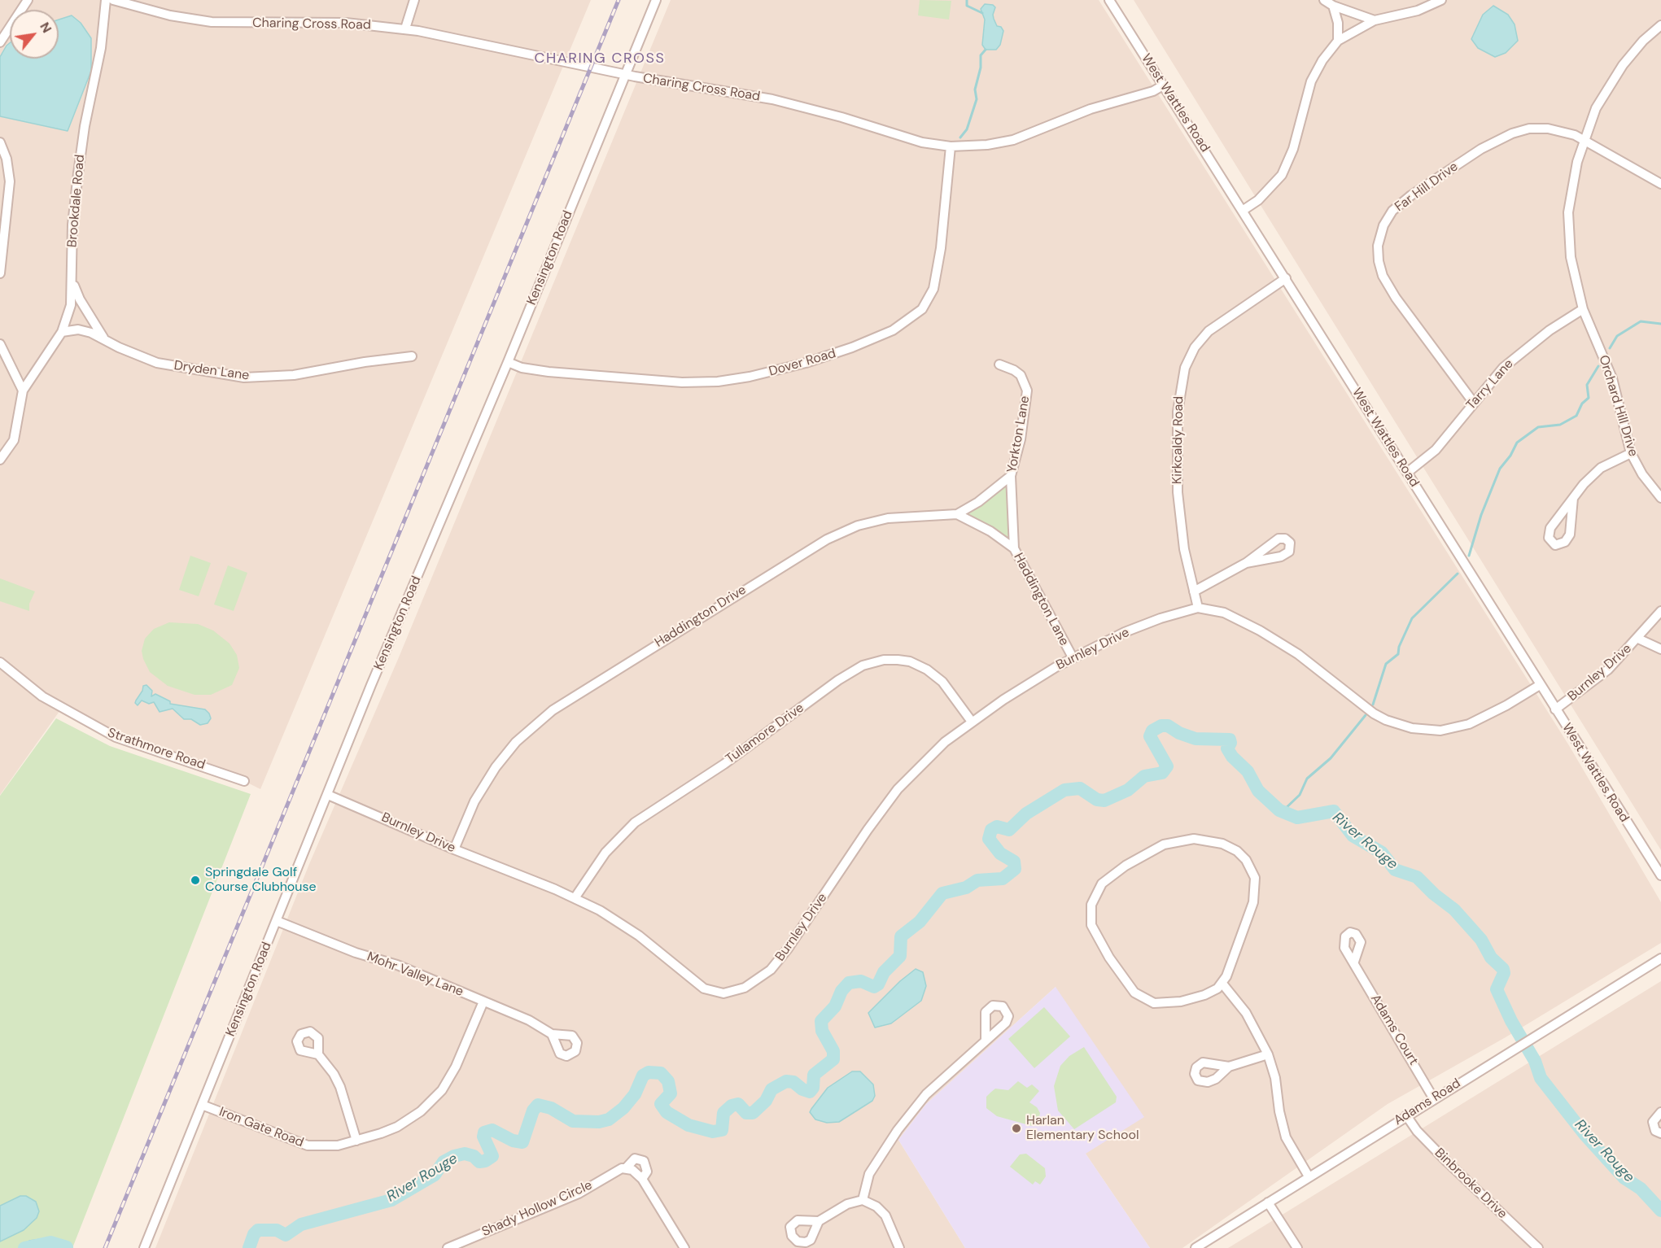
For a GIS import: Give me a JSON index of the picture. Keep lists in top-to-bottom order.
{
  "streets": {
    "street": [
      "Charing Cross Road",
      "West Wattles Road",
      "Far Hill Drive",
      "Brookdale Road",
      "Kensington Road",
      "Dover Road",
      "Dryden Lane",
      "Tarry Lane",
      "Orchard Hill Drive",
      "Yorkton Lane",
      "Kirkcaldy Road",
      "Haddington Lane",
      "Haddington Drive",
      "Burnley Drive",
      "Tullamore Drive",
      "Strathmore Road",
      "Mohr Valley Lane",
      "Adams Court",
      "Adams Road",
      "Iron Gate Road",
      "Binbrooke Drive",
      "Shady Hollow Circle"
    ]
  },
  "crossings": [
    ["Charing Cross Road", "West Wattles Road"],
    ["Charing Cross Road", "Kensington Road"],
    ["Charing Cross Road", "Dover Road"],
    ["West Wattles Road", "Tarry Lane"],
    ["West Wattles Road", "Kirkcaldy Road"],
    ["West Wattles Road", "Burnley Drive"],
    ["Far Hill Drive", "Tarry Lane"],
    ["Far Hill Drive", "Orchard Hill Drive"],
    ["Brookdale Road", "Dryden Lane"],
    ["Kensington Road", "Dover Road"],
    ["Kensington Road", "Burnley Drive"],
    ["Kensington Road", "Mohr Valley Lane"],
    ["Kensington Road", "Iron Gate Road"],
    ["Tarry Lane", "Orchard Hill Drive"],
    ["Yorkton Lane", "Haddington Lane"],
    ["Yorkton Lane", "Haddington Drive"],
    ["Haddington Lane", "Haddington Drive"],
    ["Haddington Lane", "Burnley Drive"],
    ["Haddington Drive", "Burnley Drive"],
    ["Burnley Drive", "Tullamore Drive"],
    ["Mohr Valley Lane", "Iron Gate Road"],
    ["Adams Court", "Adams Road"],
    ["Adams Road", "Binbrooke Drive"]
  ],
  "districts": ["CHARING CROSS"],
  "water": ["River Rouge"],
  "places": ["Springdale Golf Course Clubhouse", "Harlan Elementary School"],
  "north": "top right"
}
